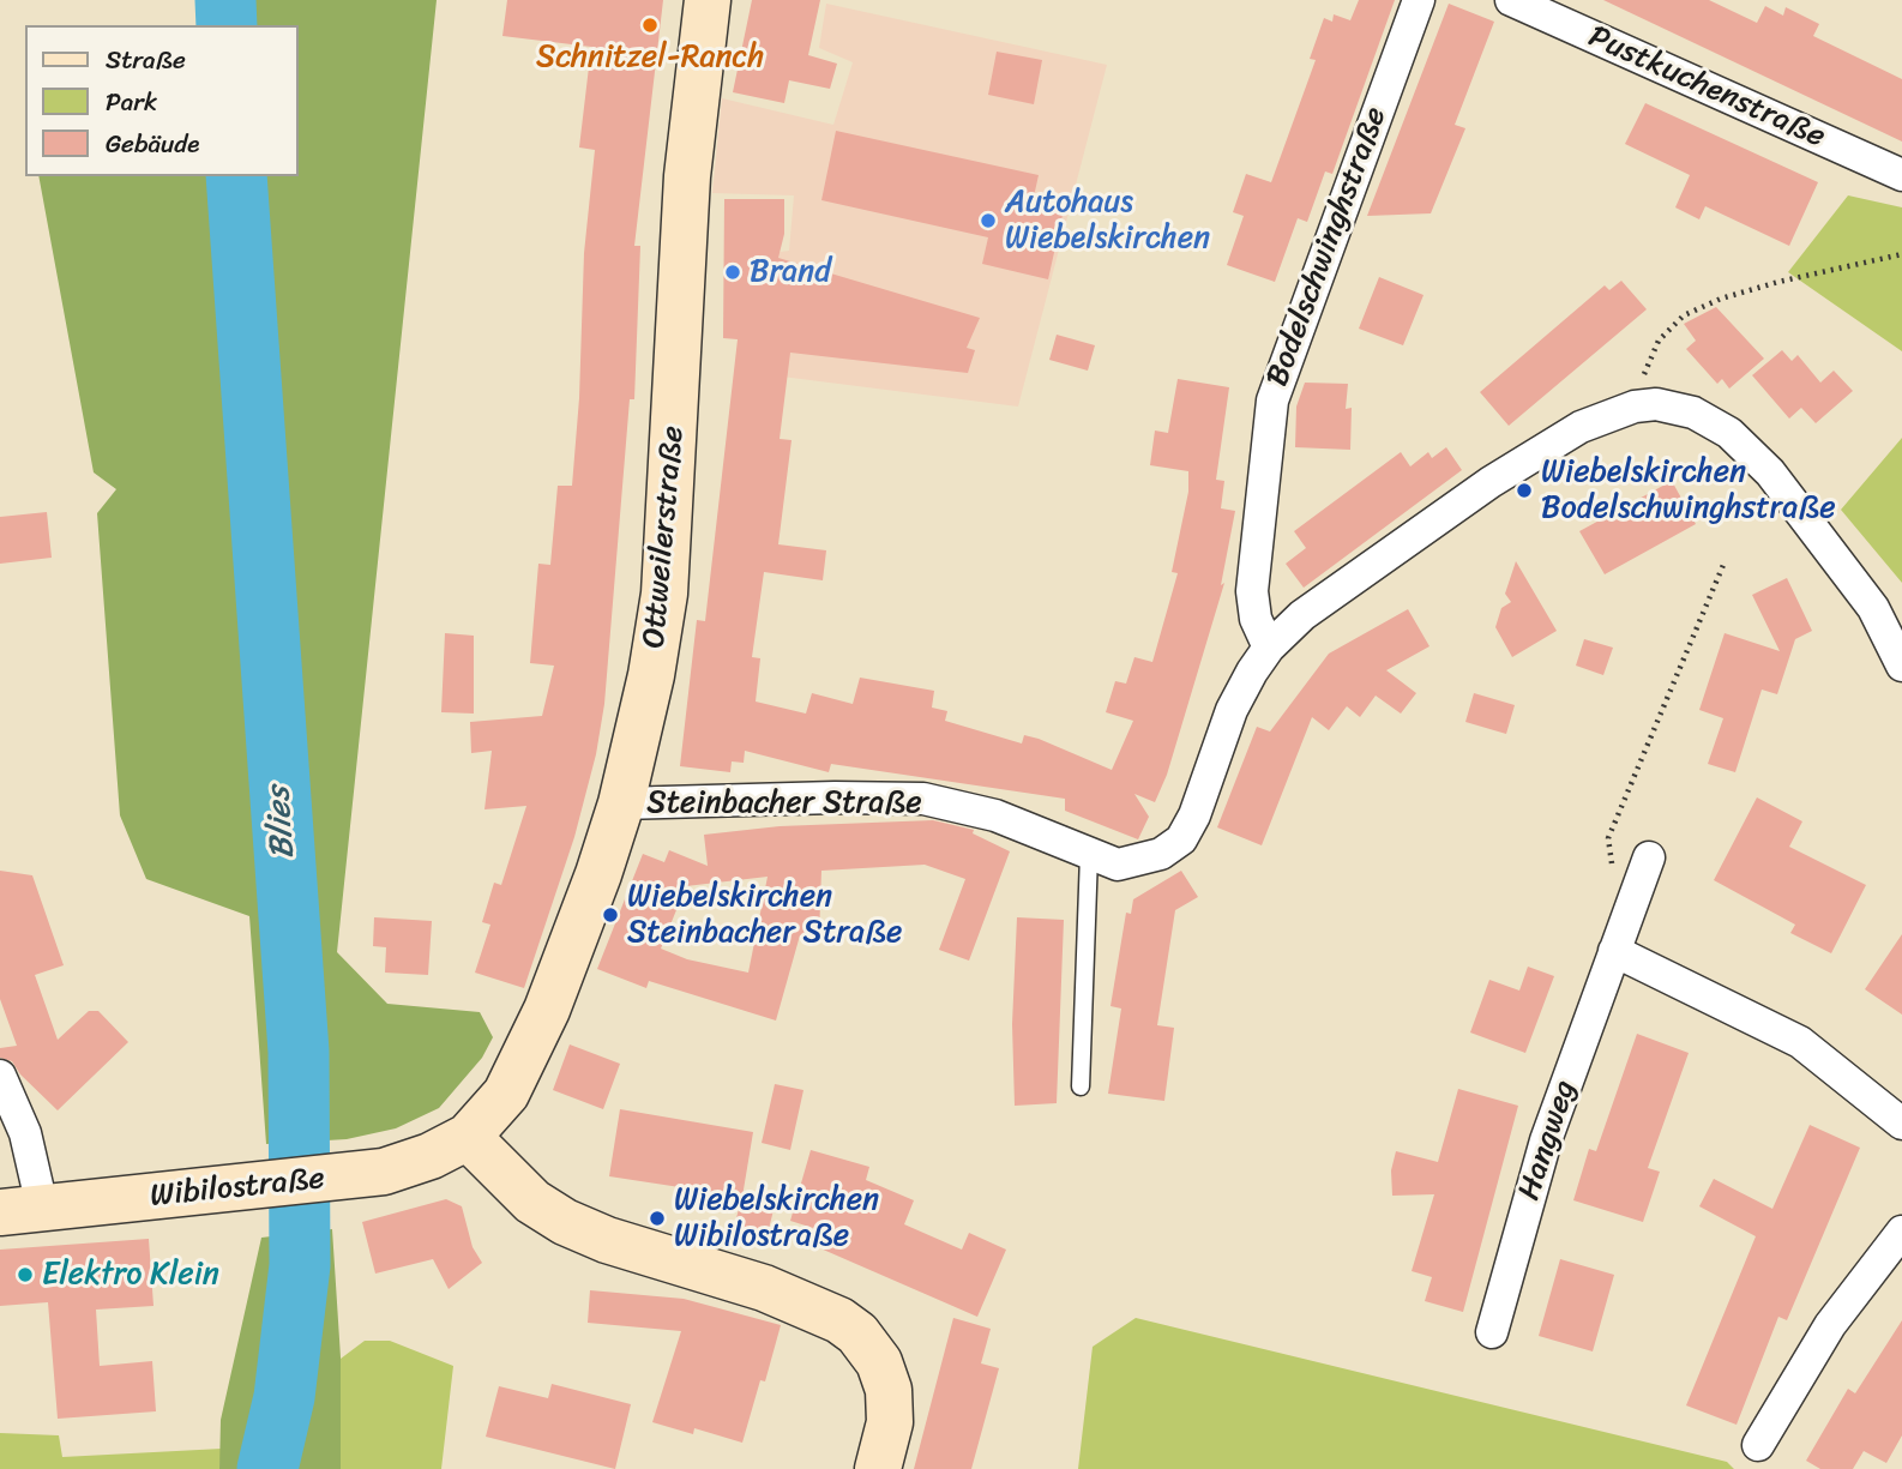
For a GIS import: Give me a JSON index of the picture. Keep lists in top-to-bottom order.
{
  "streets": {
    "main road": ["Ottweilerstraße", "Wibilostraße"],
    "street": [
      "Pustkuchenstraße",
      "Bodelschwinghstraße",
      "Steinbacher Straße",
      "Hangweg"
    ]
  },
  "crossings": [
    ["Bodelschwinghstraße", "Steinbacher Straße"],
    ["Ottweilerstraße", "Steinbacher Straße"],
    ["Ottweilerstraße", "Wibilostraße"]
  ],
  "water": ["Blies"],
  "places": [
    "Schnitzel-Ranch",
    "Autohaus Wiebelskirchen",
    "Brand",
    "Wiebelskirchen Bodelschwinghstraße",
    "Wiebelskirchen Steinbacher Straße",
    "Wiebelskirchen Wibilostraße",
    "Elektro Klein"
  ],
  "legend": ["Straße", "Park", "Gebäude"]
}
